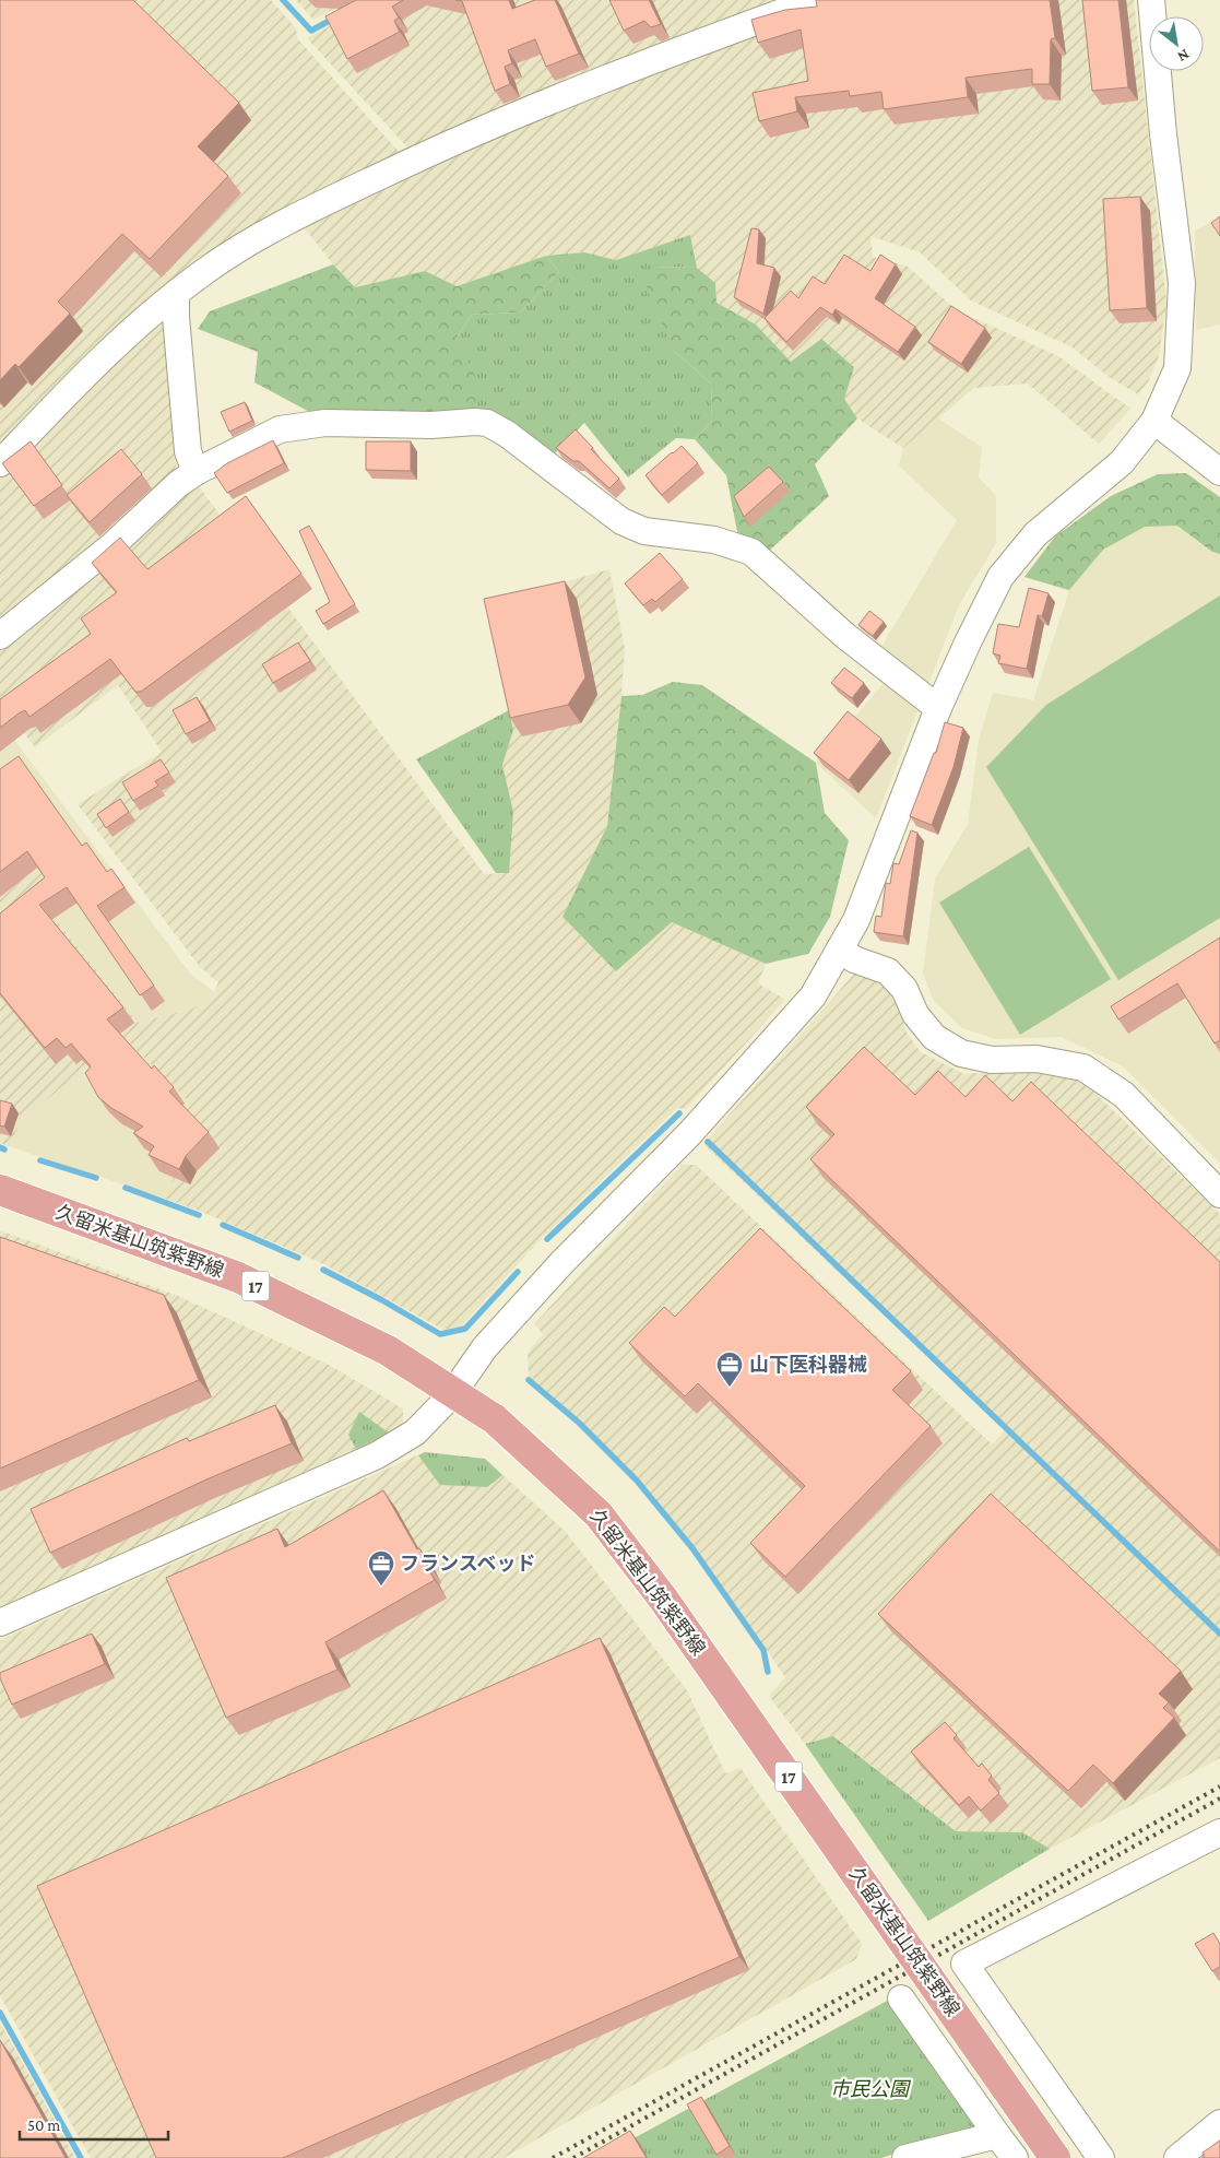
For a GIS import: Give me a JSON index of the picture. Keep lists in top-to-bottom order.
{
  "streets": {
    "main road": ["久留米基山筑紫野線", "17"]
  },
  "parks": ["市民公園"],
  "places": {
    "office": ["山下医科器械", "フランスベッド"]
  },
  "scale_bar": "50 m",
  "north": "bottom right"
}
